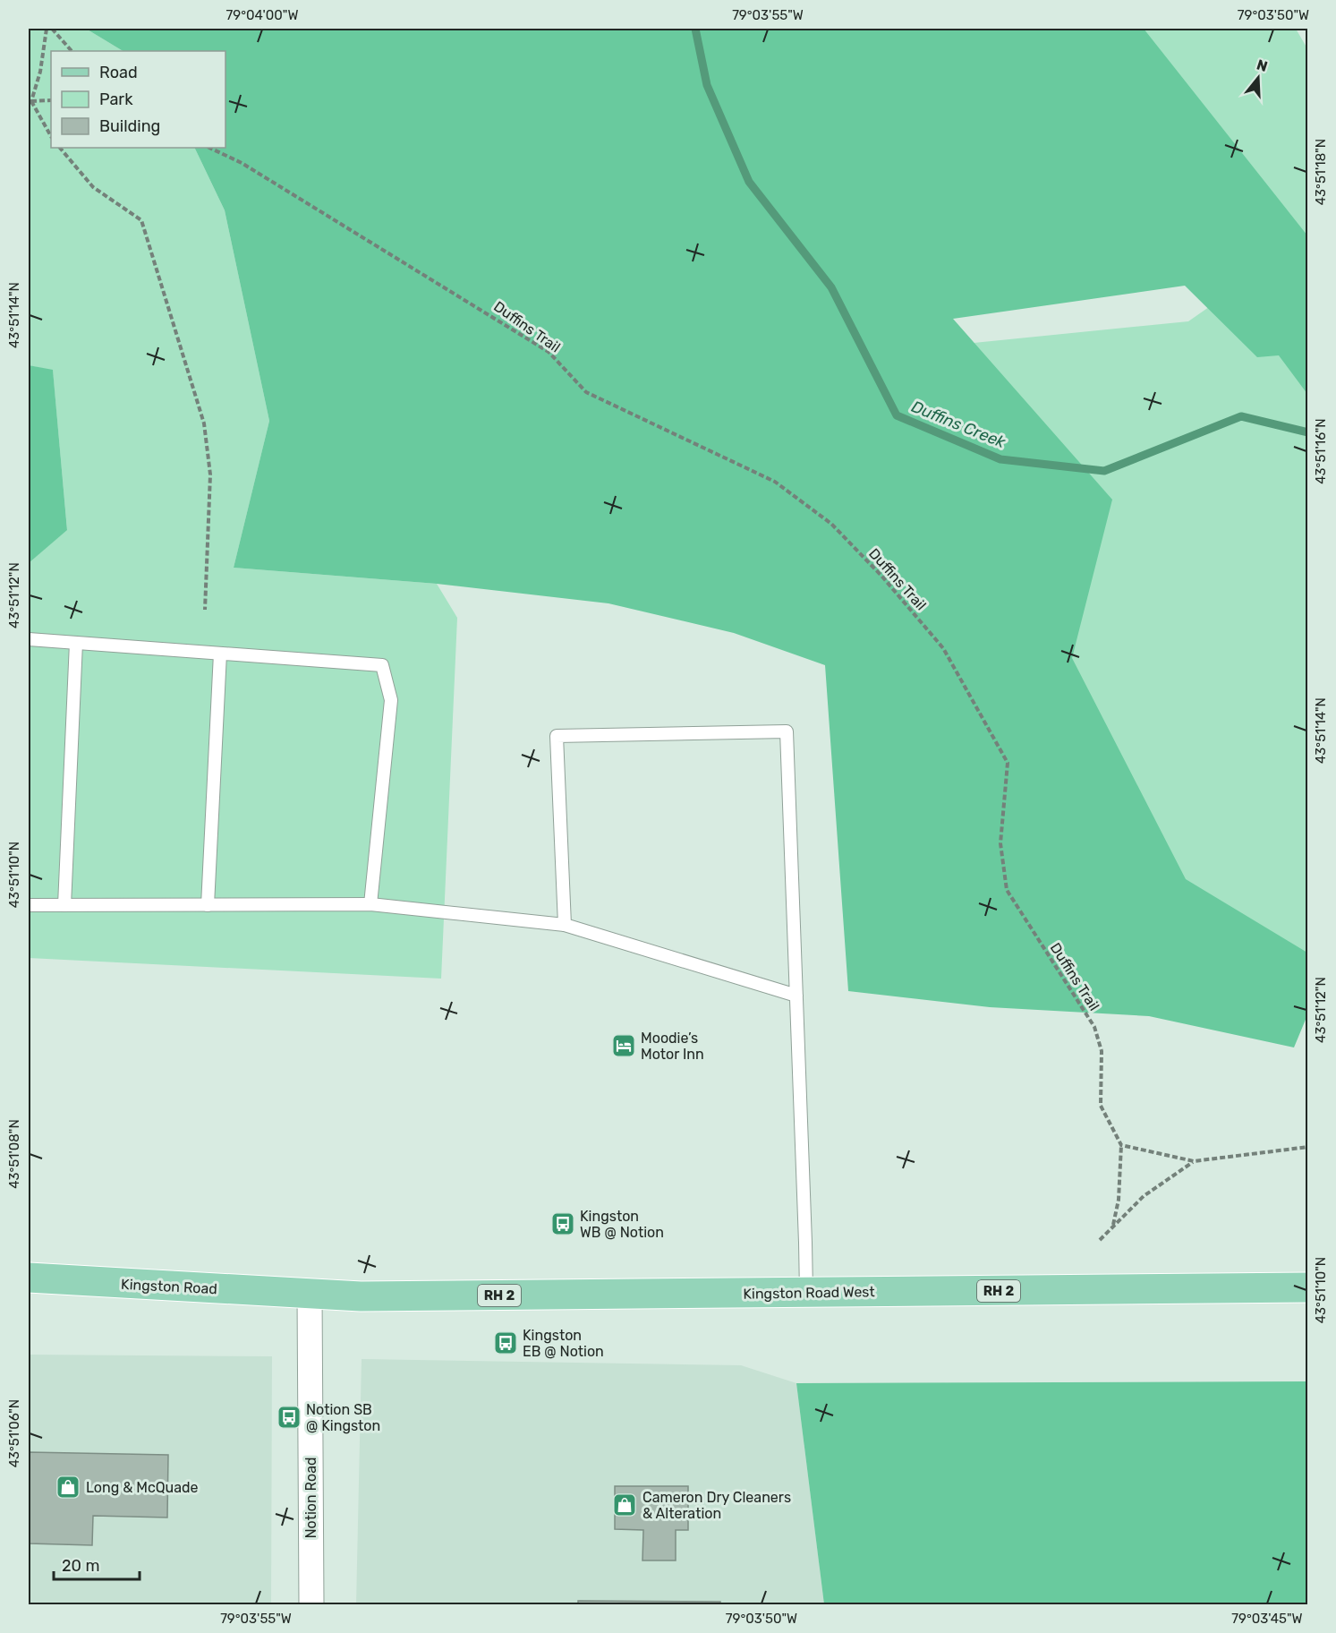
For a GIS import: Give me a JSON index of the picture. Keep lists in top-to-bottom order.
{
  "streets": {
    "main road": ["Kingston Road", "RH 2", "Kingston Road West"],
    "street": ["Notion Road"],
    "path": ["Duffins Trail"]
  },
  "crossings": [
    ["Kingston Road", "Kingston Road West"],
    ["Kingston Road", "Notion Road"],
    ["Kingston Road West", "Notion Road"]
  ],
  "water": ["Duffins Creek"],
  "places": {
    "hotel": ["Moodie’s Motor Inn"],
    "bus stop": ["Kingston WB @ Notion", "Kingston EB @ Notion", "Notion SB @ Kingston"],
    "shop": ["Long & McQuade", "Cameron Dry Cleaners & Alteration"]
  },
  "legend": ["Road", "Park", "Building"],
  "scale_bar": "20 m",
  "north": "top",
  "coordinates": [
    "79°04'00\"W",
    "79°03'55\"W",
    "79°03'50\"W",
    "43°51'18\"N",
    "43°51'14\"N",
    "43°51'16\"N",
    "43°51'12\"N",
    "43°51'10\"N",
    "43°51'08\"N",
    "43°51'06\"N",
    "79°03'45\"W"
  ]
}
